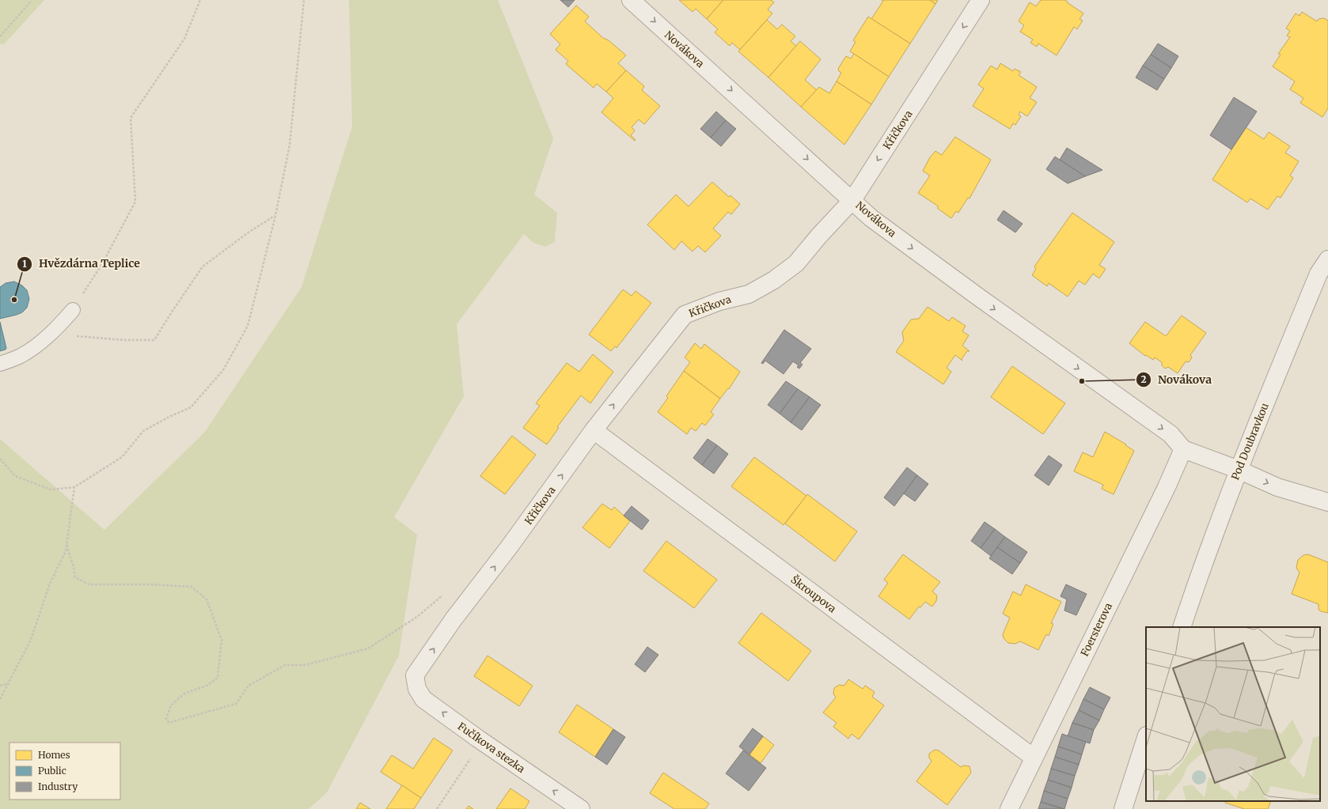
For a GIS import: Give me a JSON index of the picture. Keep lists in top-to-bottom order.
{
  "streets": {
    "street": [
      "Novákova",
      "Křičkova",
      "Pod Doubravkou",
      "Škroupova",
      "Foersterova",
      "Fučíkova stezka"
    ]
  },
  "crossings": [
    ["Novákova", "Křičkova"],
    ["Novákova", "Pod Doubravkou"],
    ["Novákova", "Foersterova"],
    ["Křičkova", "Škroupova"],
    ["Křičkova", "Fučíkova stezka"],
    ["Škroupova", "Foersterova"]
  ],
  "one_way": ["Novákova", "Fučíkova stezka"],
  "places": ["Hvězdárna Teplice", "Novákova"],
  "legend": ["Homes", "Public", "Industry"]
}
